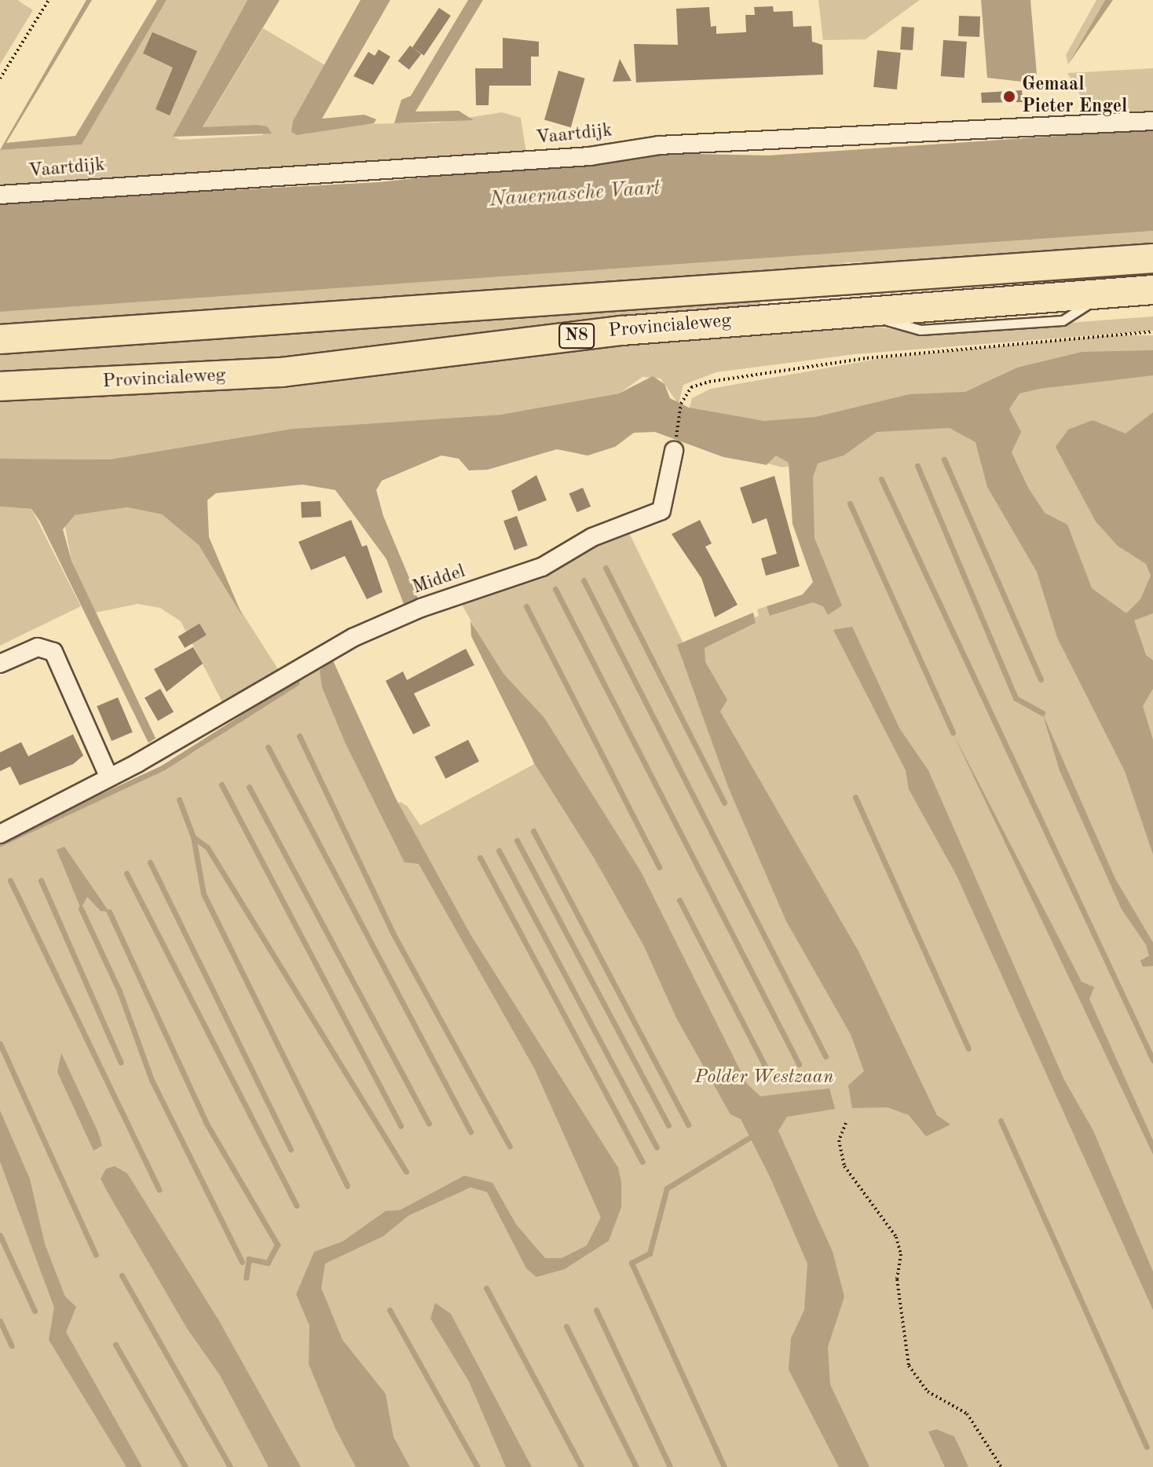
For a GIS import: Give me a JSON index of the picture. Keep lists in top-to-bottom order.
{
  "streets": {
    "highway": ["Provincialeweg", "N8"],
    "street": ["Vaartdijk", "Middel"]
  },
  "water": ["Nauernasche Vaart"],
  "parks": ["Polder Westzaan"],
  "places": ["Gemaal Pieter Engel"]
}
